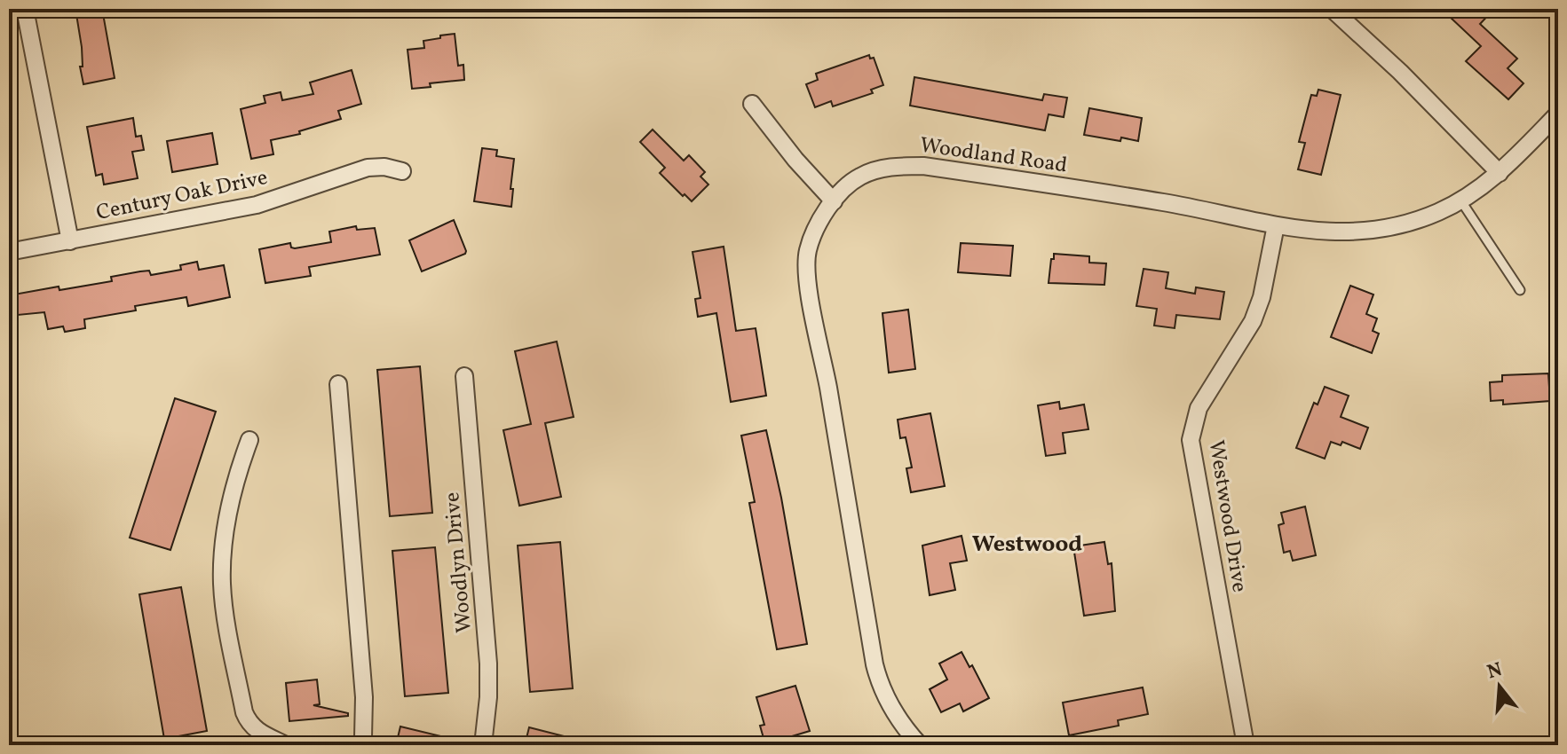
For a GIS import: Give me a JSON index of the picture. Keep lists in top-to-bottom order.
{
  "streets": {
    "street": [
      "Woodland Road",
      "Century Oak Drive",
      "Westwood Drive",
      "Woodlyn Drive"
    ]
  },
  "crossings": [
    ["Woodland Road", "Westwood Drive"]
  ],
  "districts": ["Westwood"],
  "north": "top"
}
